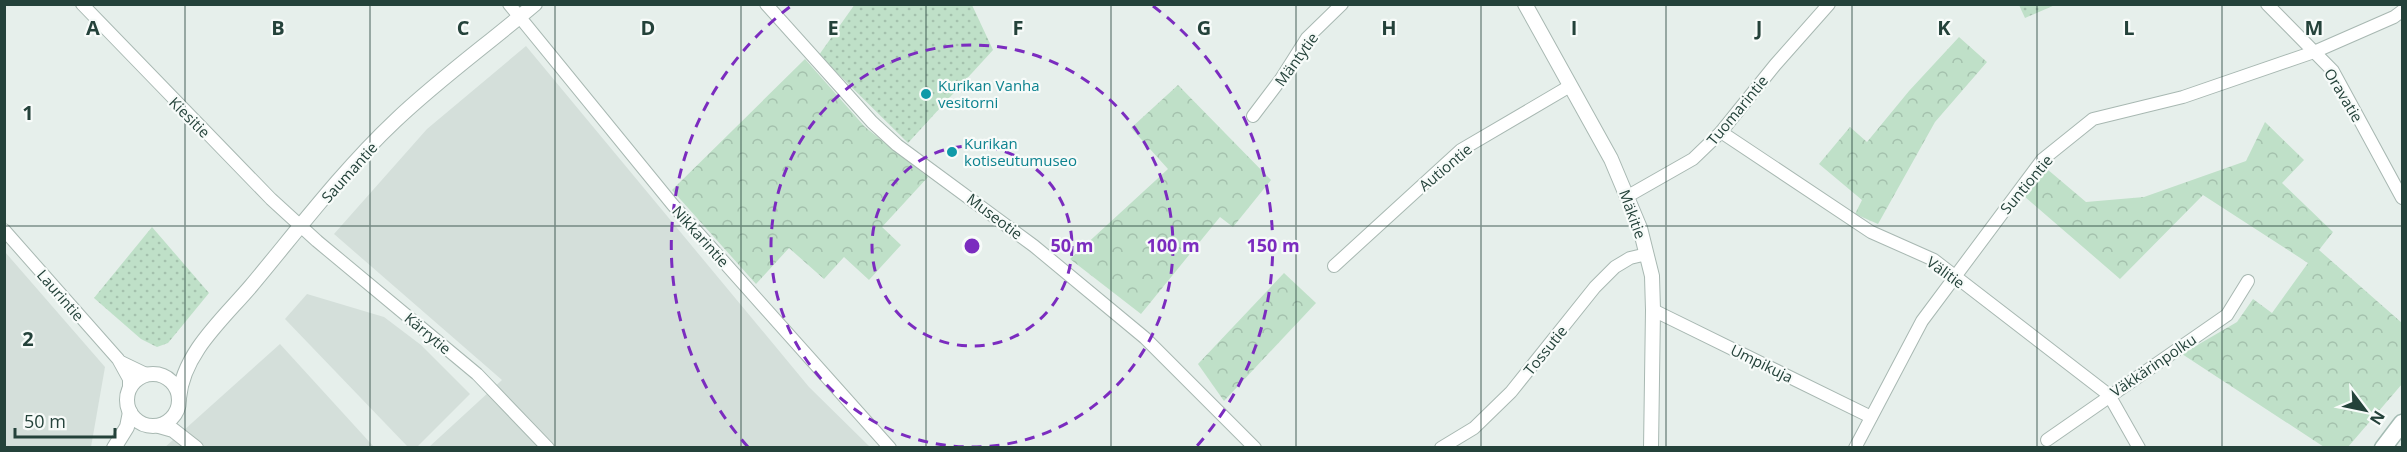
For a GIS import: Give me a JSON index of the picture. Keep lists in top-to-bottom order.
{
  "streets": {
    "street": [
      "Mäntytie",
      "Oravatie",
      "Tuomarintie",
      "Kiesitie",
      "Autiontie",
      "Saumantie",
      "Suntiontie",
      "Mäkitie",
      "Museotie",
      "Nikkarintie",
      "Välitie",
      "Laurintie",
      "Kärrytie",
      "Tossutie",
      "Umpikuja",
      "Väkkärinpolku"
    ]
  },
  "crossings": [
    ["Oravatie", "Suntiontie"],
    ["Tuomarintie", "Mäkitie"],
    ["Tuomarintie", "Välitie"],
    ["Kiesitie", "Saumantie"],
    ["Kiesitie", "Kärrytie"],
    ["Autiontie", "Mäkitie"],
    ["Saumantie", "Nikkarintie"],
    ["Saumantie", "Laurintie"],
    ["Saumantie", "Kärrytie"],
    ["Suntiontie", "Välitie"],
    ["Suntiontie", "Umpikuja"],
    ["Mäkitie", "Tossutie"],
    ["Mäkitie", "Umpikuja"],
    ["Välitie", "Väkkärinpolku"]
  ],
  "places": ["Kurikan Vanha vesitorni", "Kurikan kotiseutumuseo"],
  "scale_bar": "50 m",
  "north": "bottom right",
  "grid": {
    "columns": [
      "A",
      "B",
      "C",
      "D",
      "E",
      "F",
      "G",
      "H",
      "I",
      "J",
      "K",
      "L",
      "M"
    ],
    "rows": ["1", "2"]
  },
  "rings": ["50 m", "100 m", "150 m"]
}
